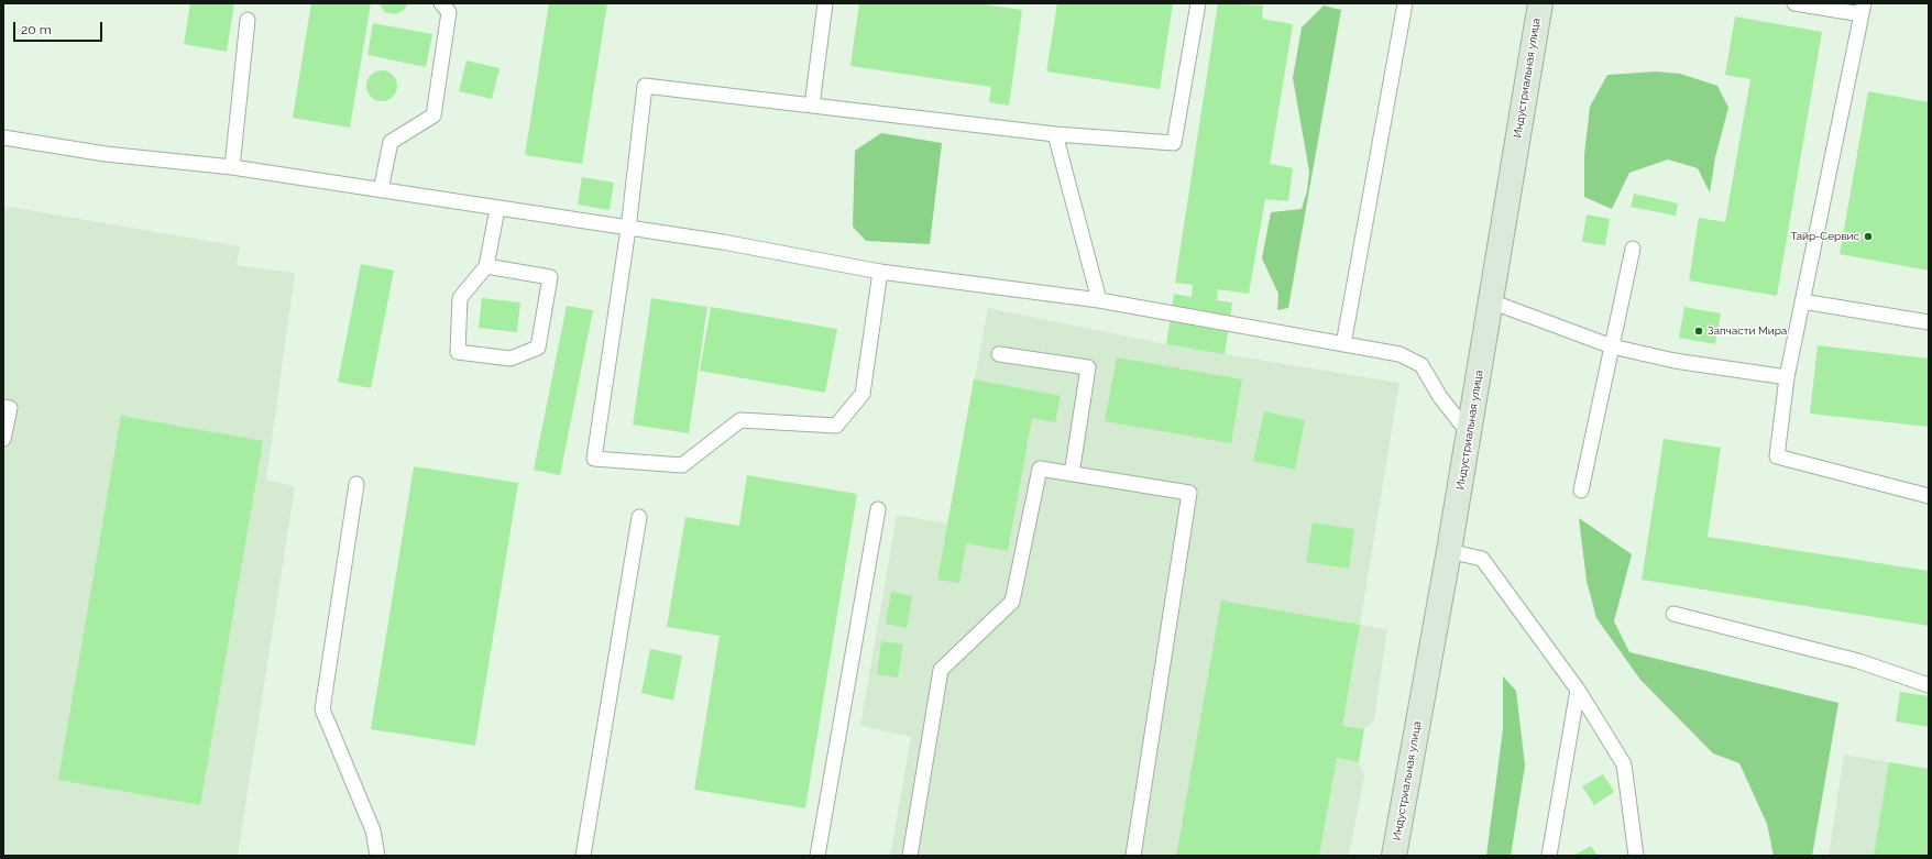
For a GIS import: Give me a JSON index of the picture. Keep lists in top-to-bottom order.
{
  "streets": {
    "main road": ["Индустриальная улица"]
  },
  "places": ["Тайр-Сервис", "Запчасти Мира"],
  "scale_bar": "20 m"
}
